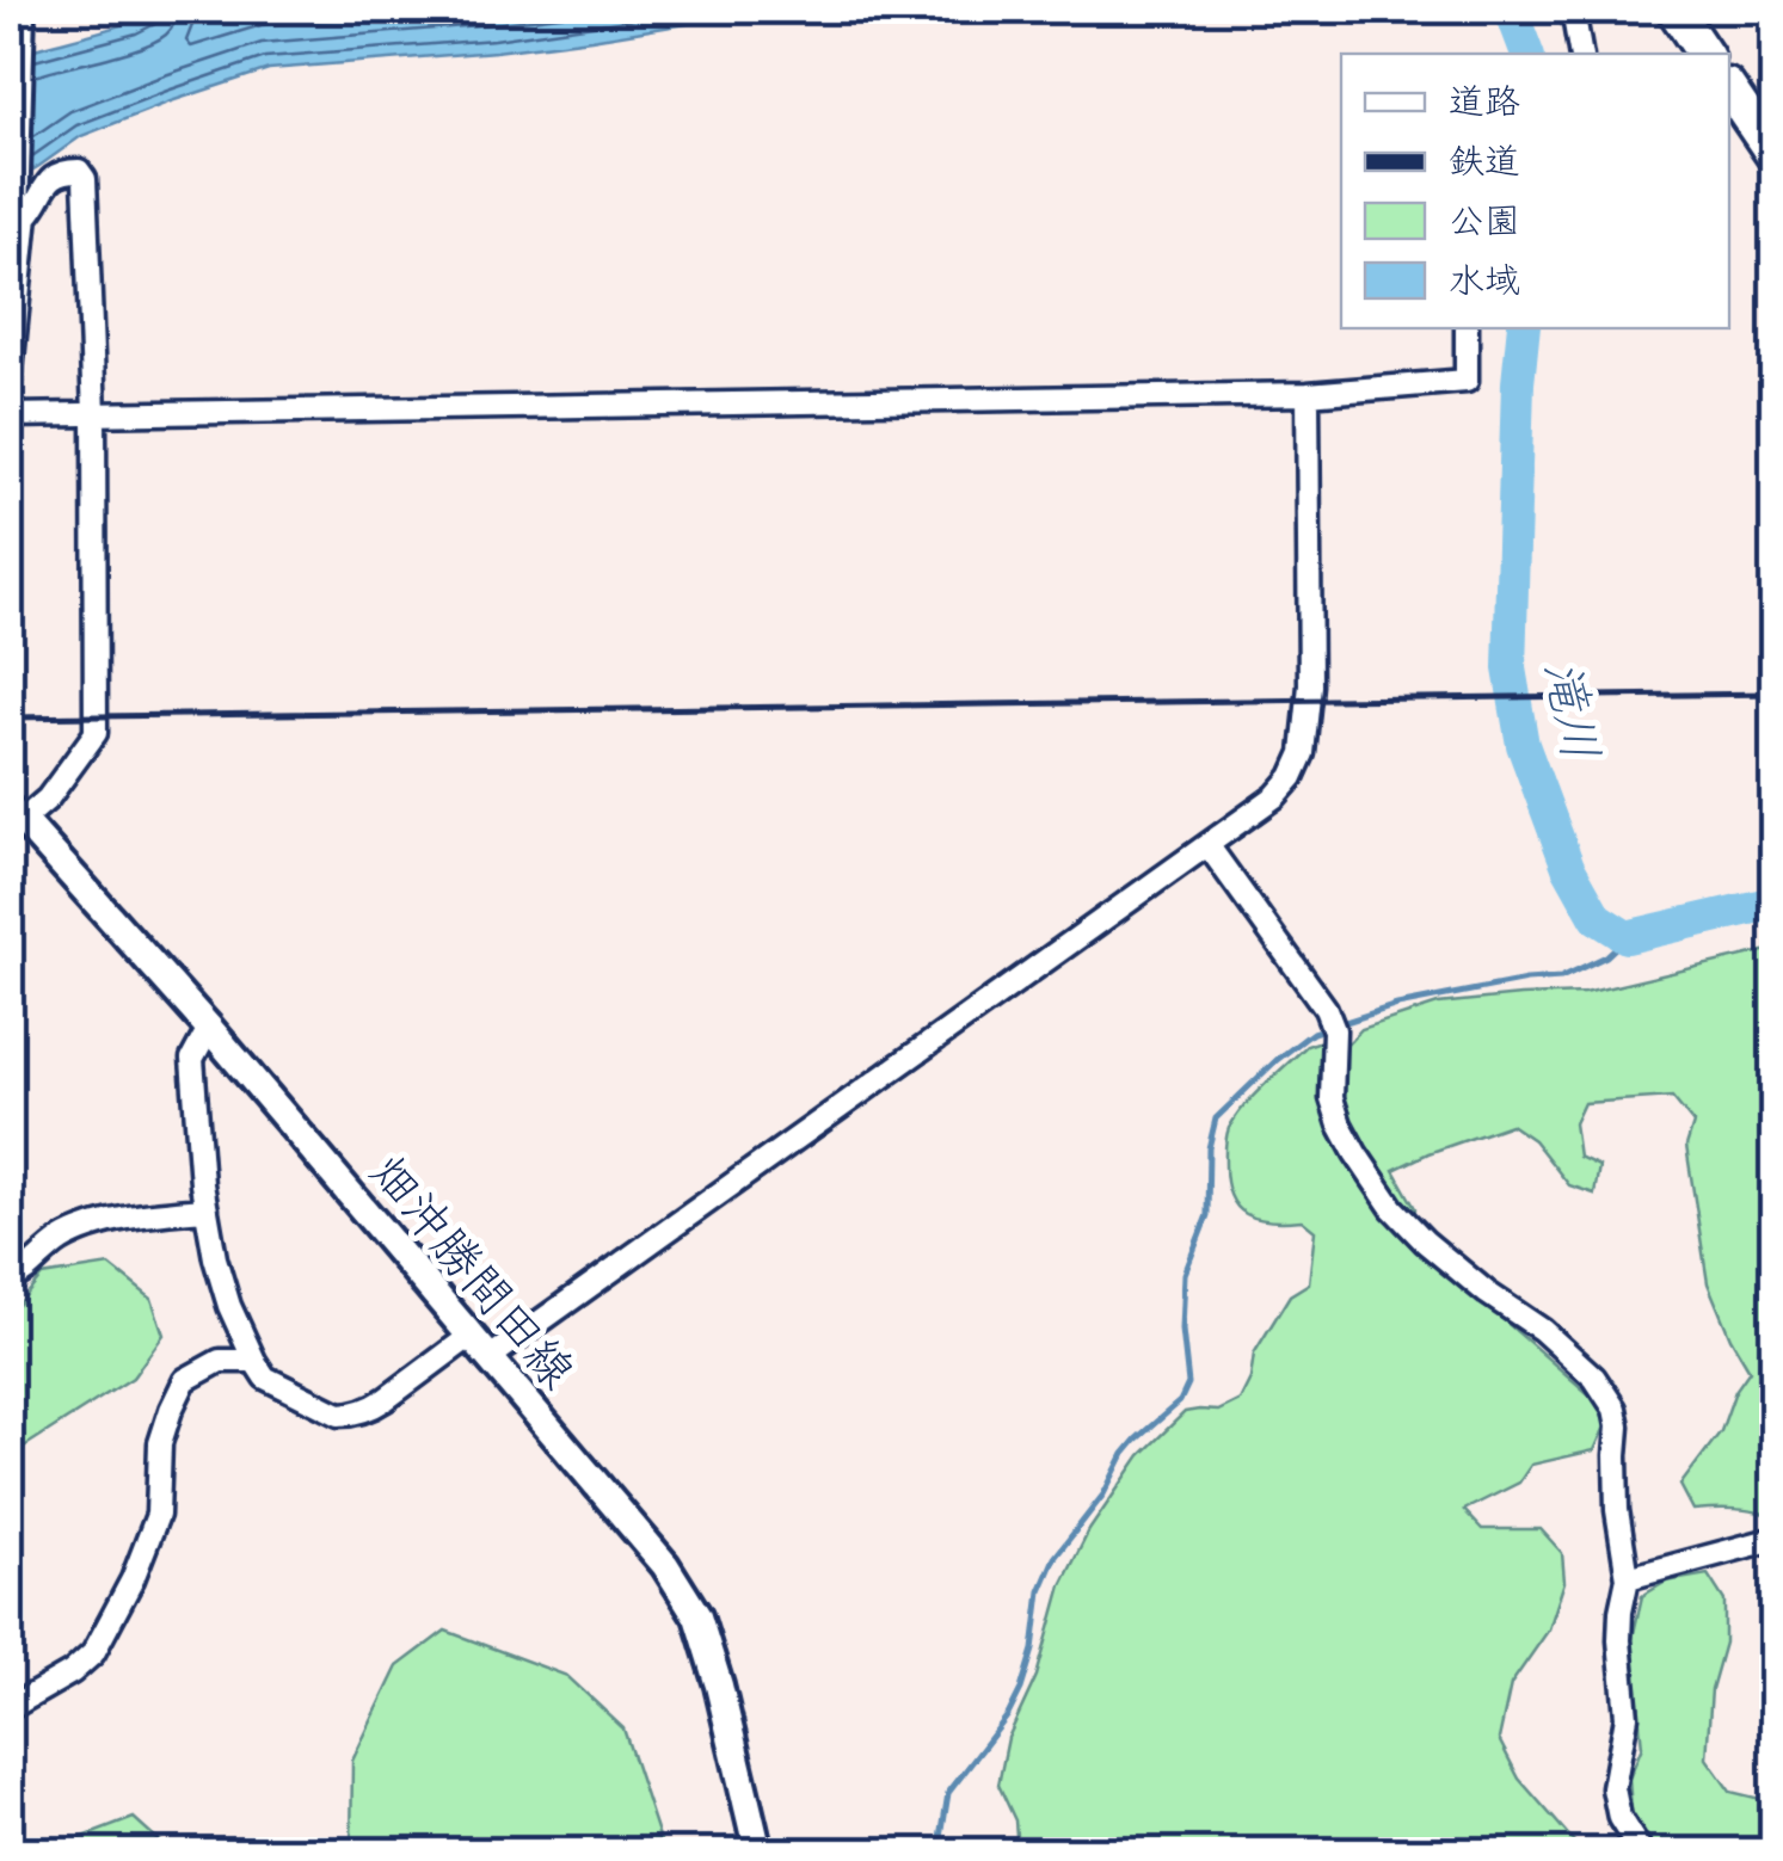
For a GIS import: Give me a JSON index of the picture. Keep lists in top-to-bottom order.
{
  "streets": {
    "main road": ["畑沖勝間田線"]
  },
  "water": ["滝川"],
  "legend": [
    "道路",
    "鉄道",
    "公園",
    "水域"
  ]
}
